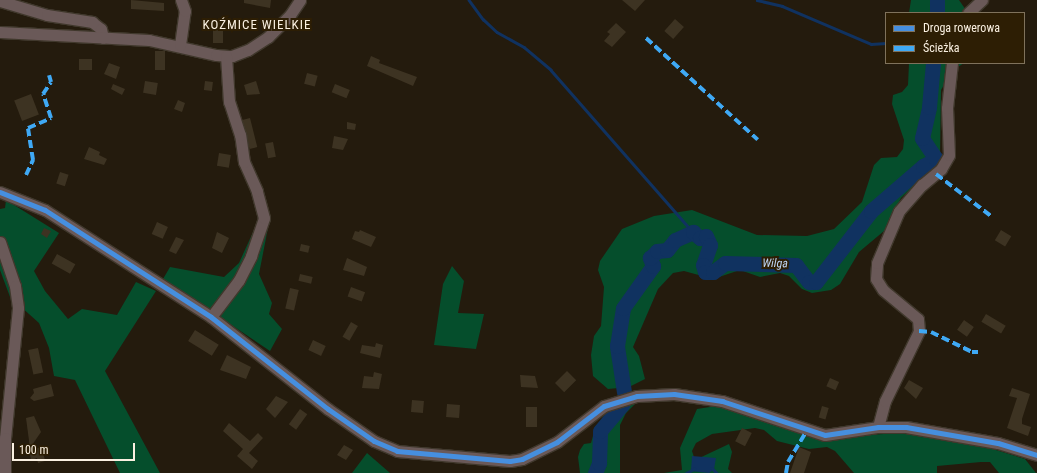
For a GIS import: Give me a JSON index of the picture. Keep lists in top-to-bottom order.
{
  "districts": ["KOŹMICE WIELKIE"],
  "water": ["Wilga"],
  "legend": ["Droga rowerowa", "Ścieżka"],
  "scale_bar": "100 m"
}
